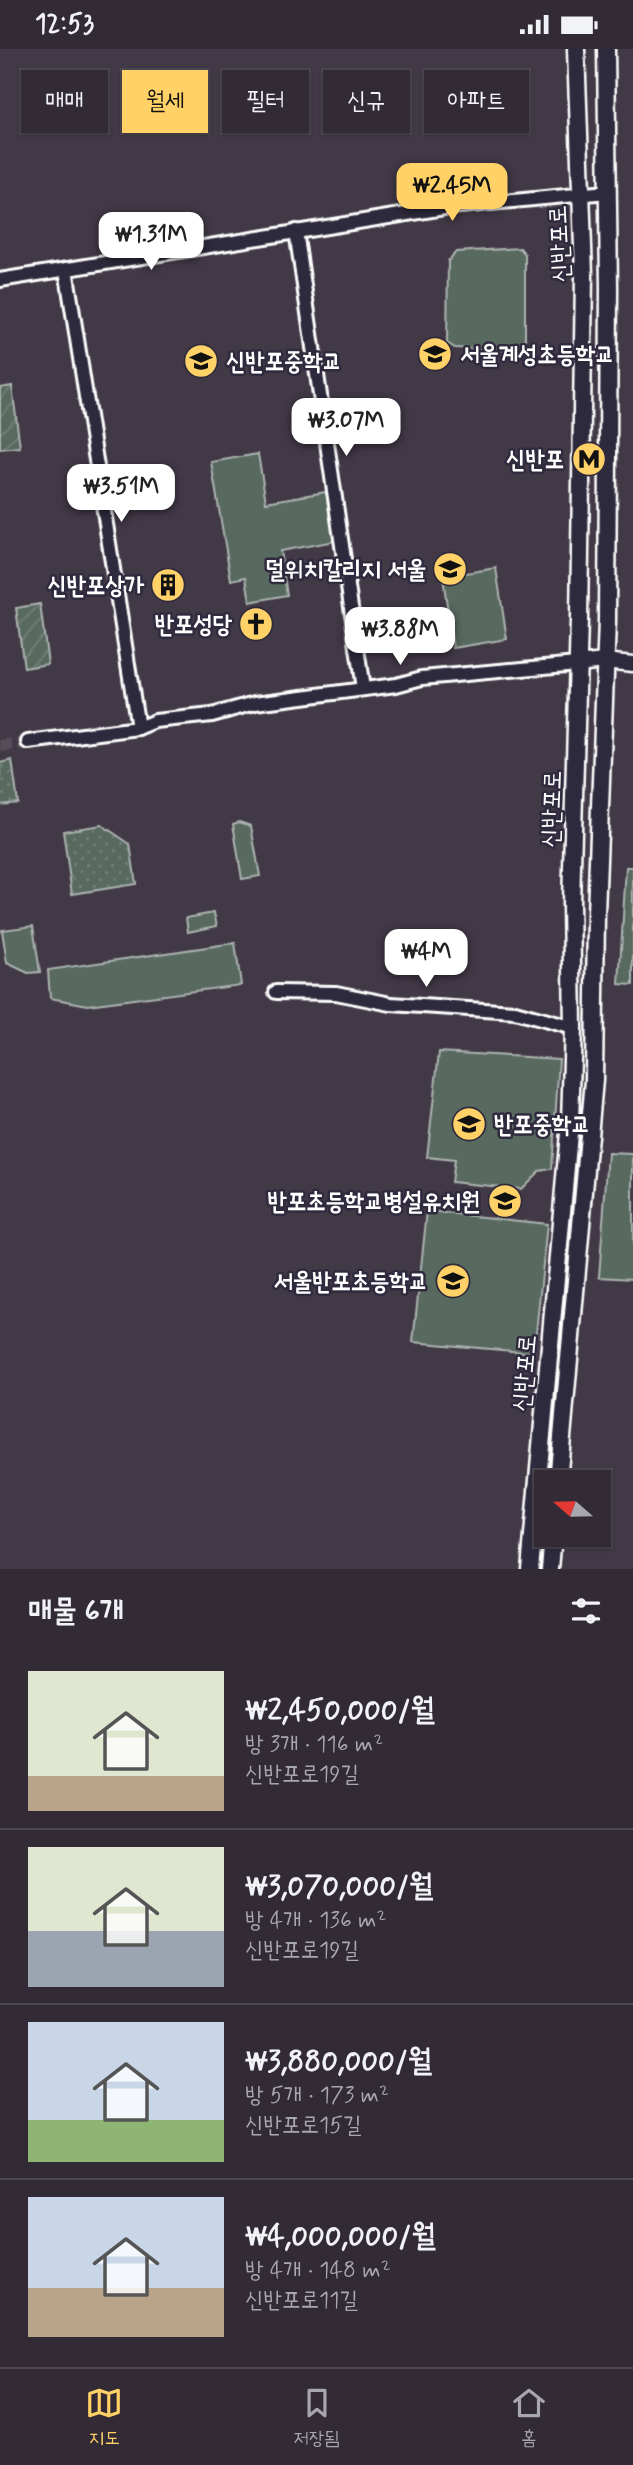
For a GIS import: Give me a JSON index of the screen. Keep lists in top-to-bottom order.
{
  "streets": {
    "main road": ["신반포로"]
  },
  "places": {
    "school or university": [
      "서울계성초등학교",
      "신반포중학교",
      "덜위치칼리지 서울",
      "반포중학교",
      "반포초등학교병설유치원",
      "서울반포초등학교"
    ],
    "metro station": ["신반포"],
    "building": ["신반포상가"],
    "church": ["반포성당"]
  },
  "north": "left",
  "page": {
    "status": "12:53",
    "chip": [
      "매매",
      "월세",
      "필터",
      "신규",
      "아파트"
    ],
    "price": [
      "₩2.45M",
      "₩1.31M",
      "₩3.07M",
      "₩3.51M",
      "₩3.88M",
      "₩4M"
    ],
    "heading": "매물 6개",
    "list": [
      {
        "name": "₩2,450,000/월",
        "note": "방 3개 · 116 m² · 신반포로19길"
      },
      {
        "name": "₩3,070,000/월",
        "note": "방 4개 · 136 m² · 신반포로19길"
      },
      {
        "name": "₩3,880,000/월",
        "note": "방 5개 · 173 m² · 신반포로15길"
      },
      {
        "name": "₩4,000,000/월",
        "note": "방 4개 · 148 m² · 신반포로11길"
      }
    ],
    "tabs": ["지도", "저장됨", "홈"]
  }
}
